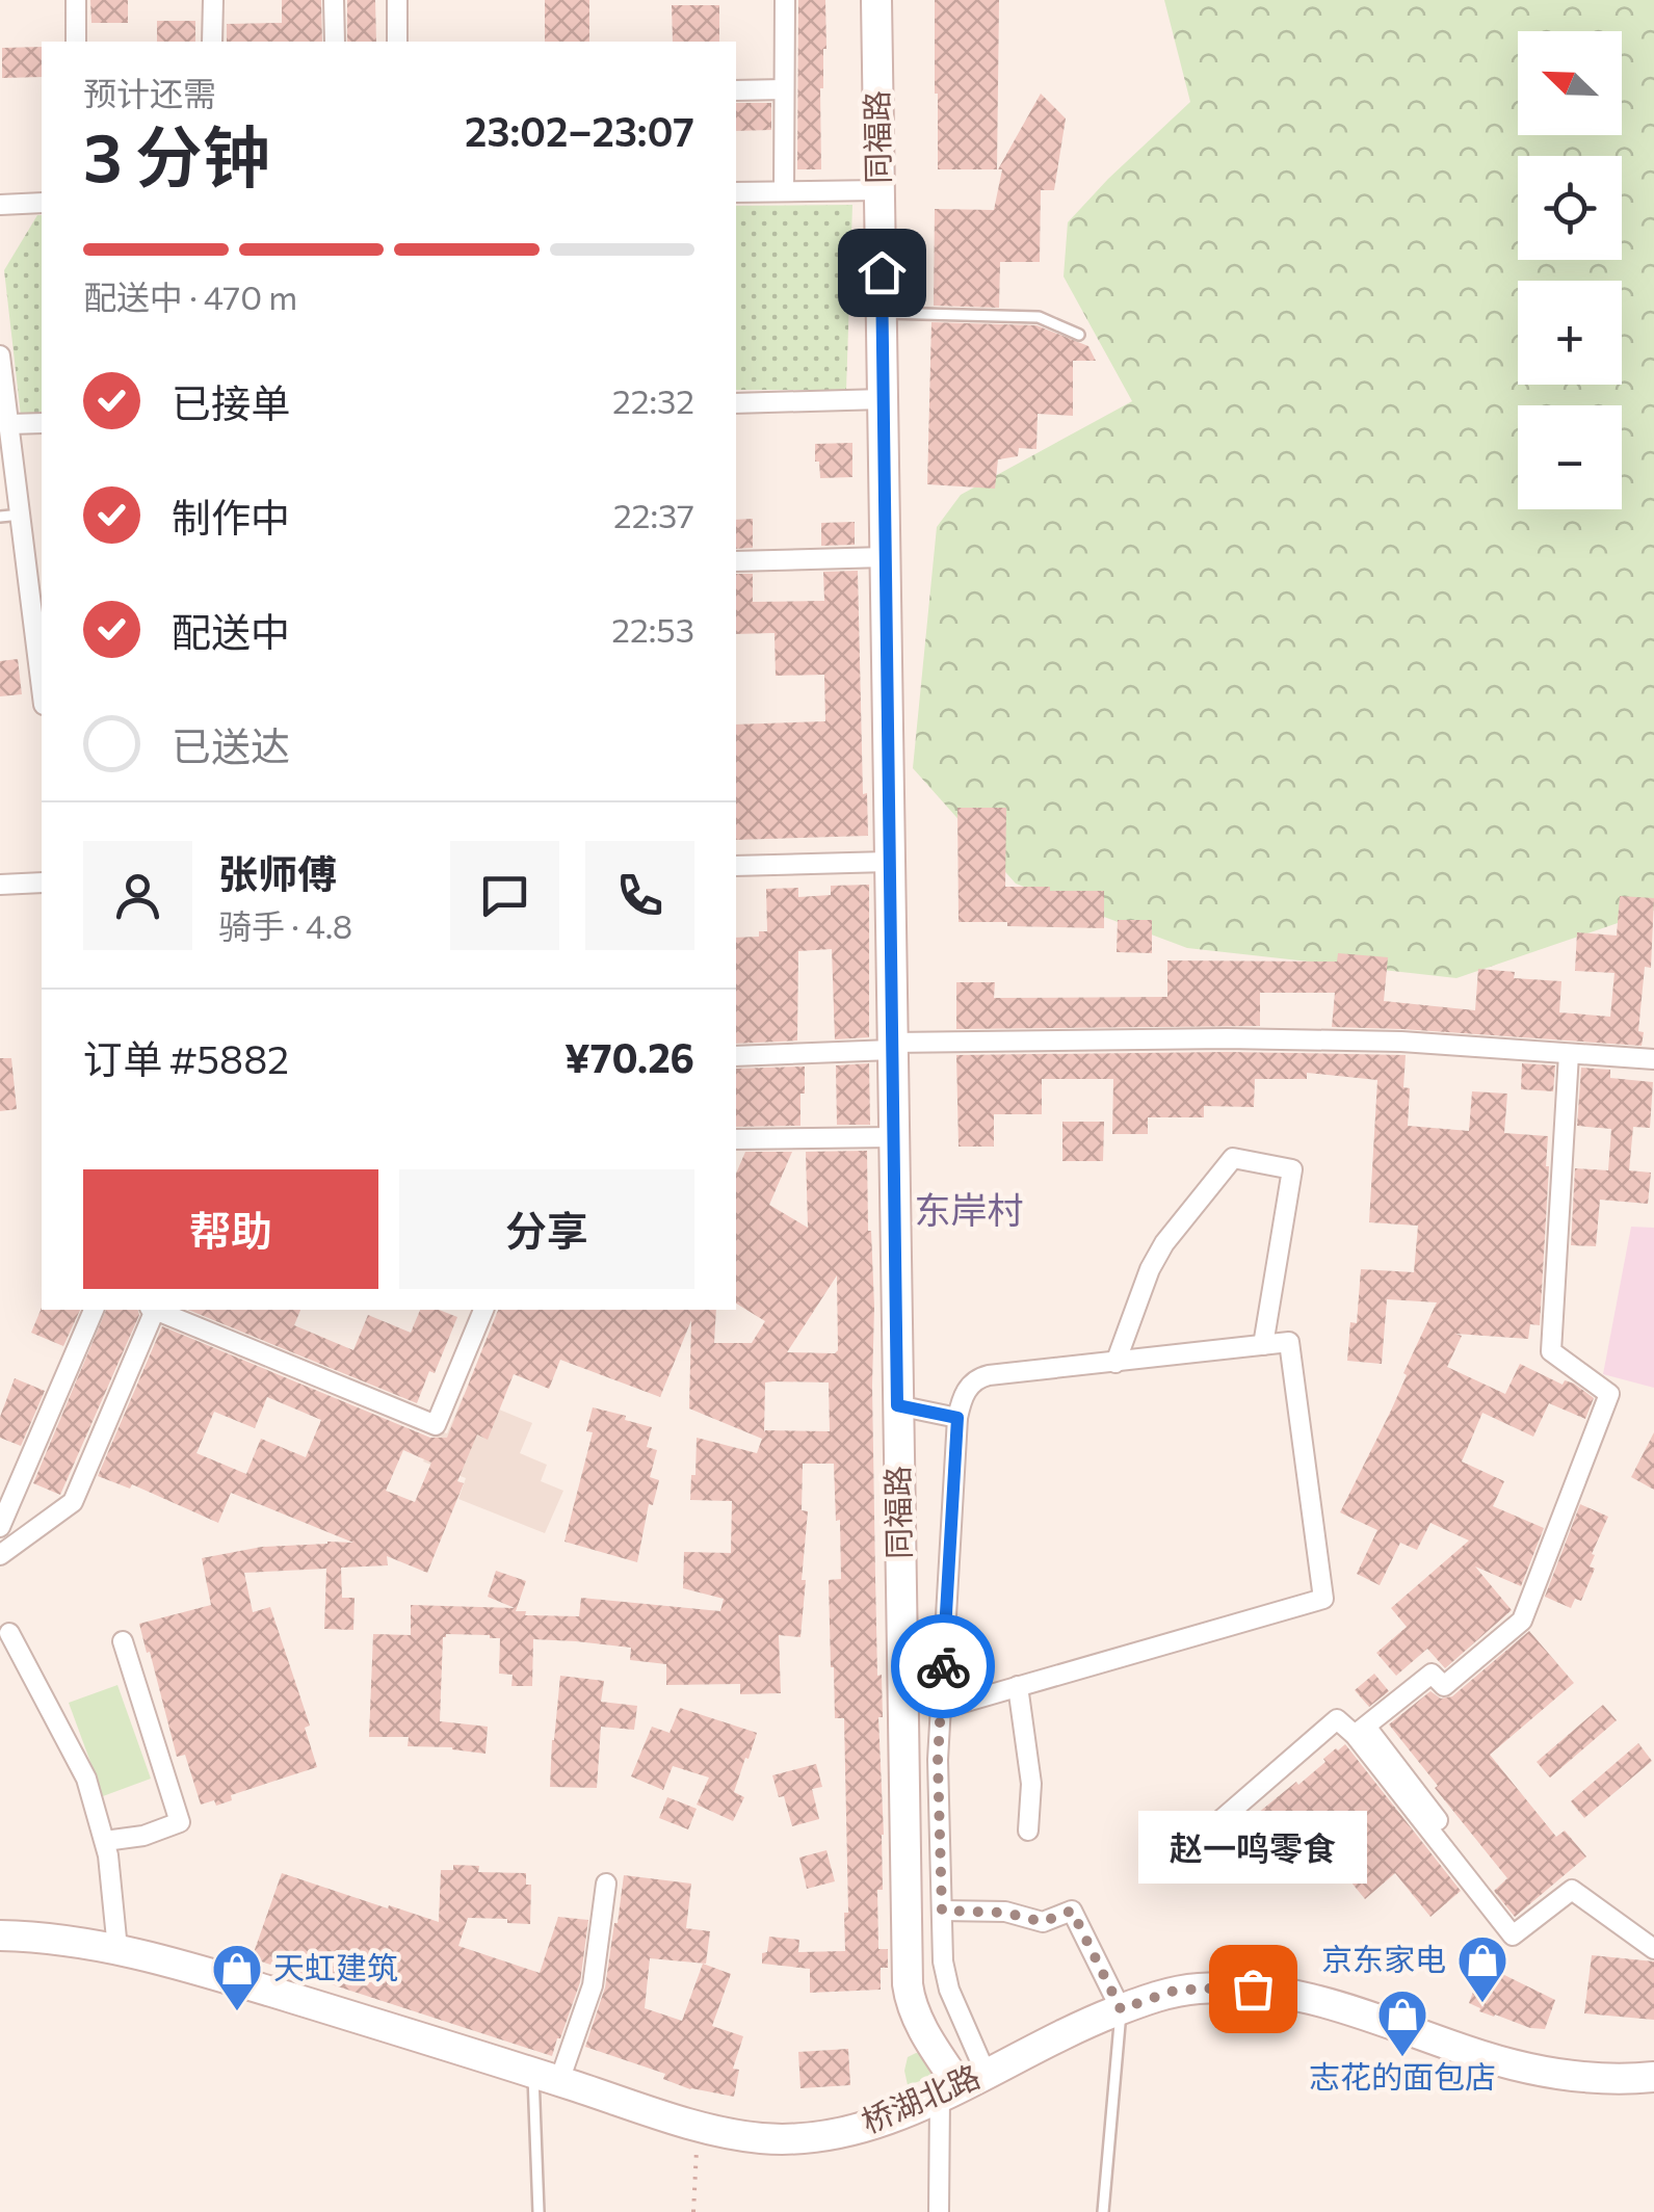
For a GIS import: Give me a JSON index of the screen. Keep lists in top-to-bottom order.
{
  "streets": {
    "street": ["同福路", "桥湖北路"]
  },
  "crossings": [
    ["同福路", "桥湖北路"]
  ],
  "districts": ["东岸村"],
  "places": {
    "other": ["赵一鸣零食"],
    "shop": ["京东家电", "天虹建筑", "志花的面包店"]
  },
  "north": "top left",
  "page": {
    "map_buttons": ["+", "−"],
    "heading": ["3 分钟", "预计还需", "23:02–23:07"],
    "panel": [
      "张师傅",
      "骑手 · 4.8",
      "订单 #5882",
      "¥70.26"
    ],
    "bar": "配送中 · 470 m",
    "list": [
      ["已接单", "22:32"],
      ["制作中", "22:37"],
      ["配送中", "22:53"],
      "已送达"
    ],
    "buttons": ["帮助", "分享"],
    "bubble": "赵一鸣零食"
  }
}
